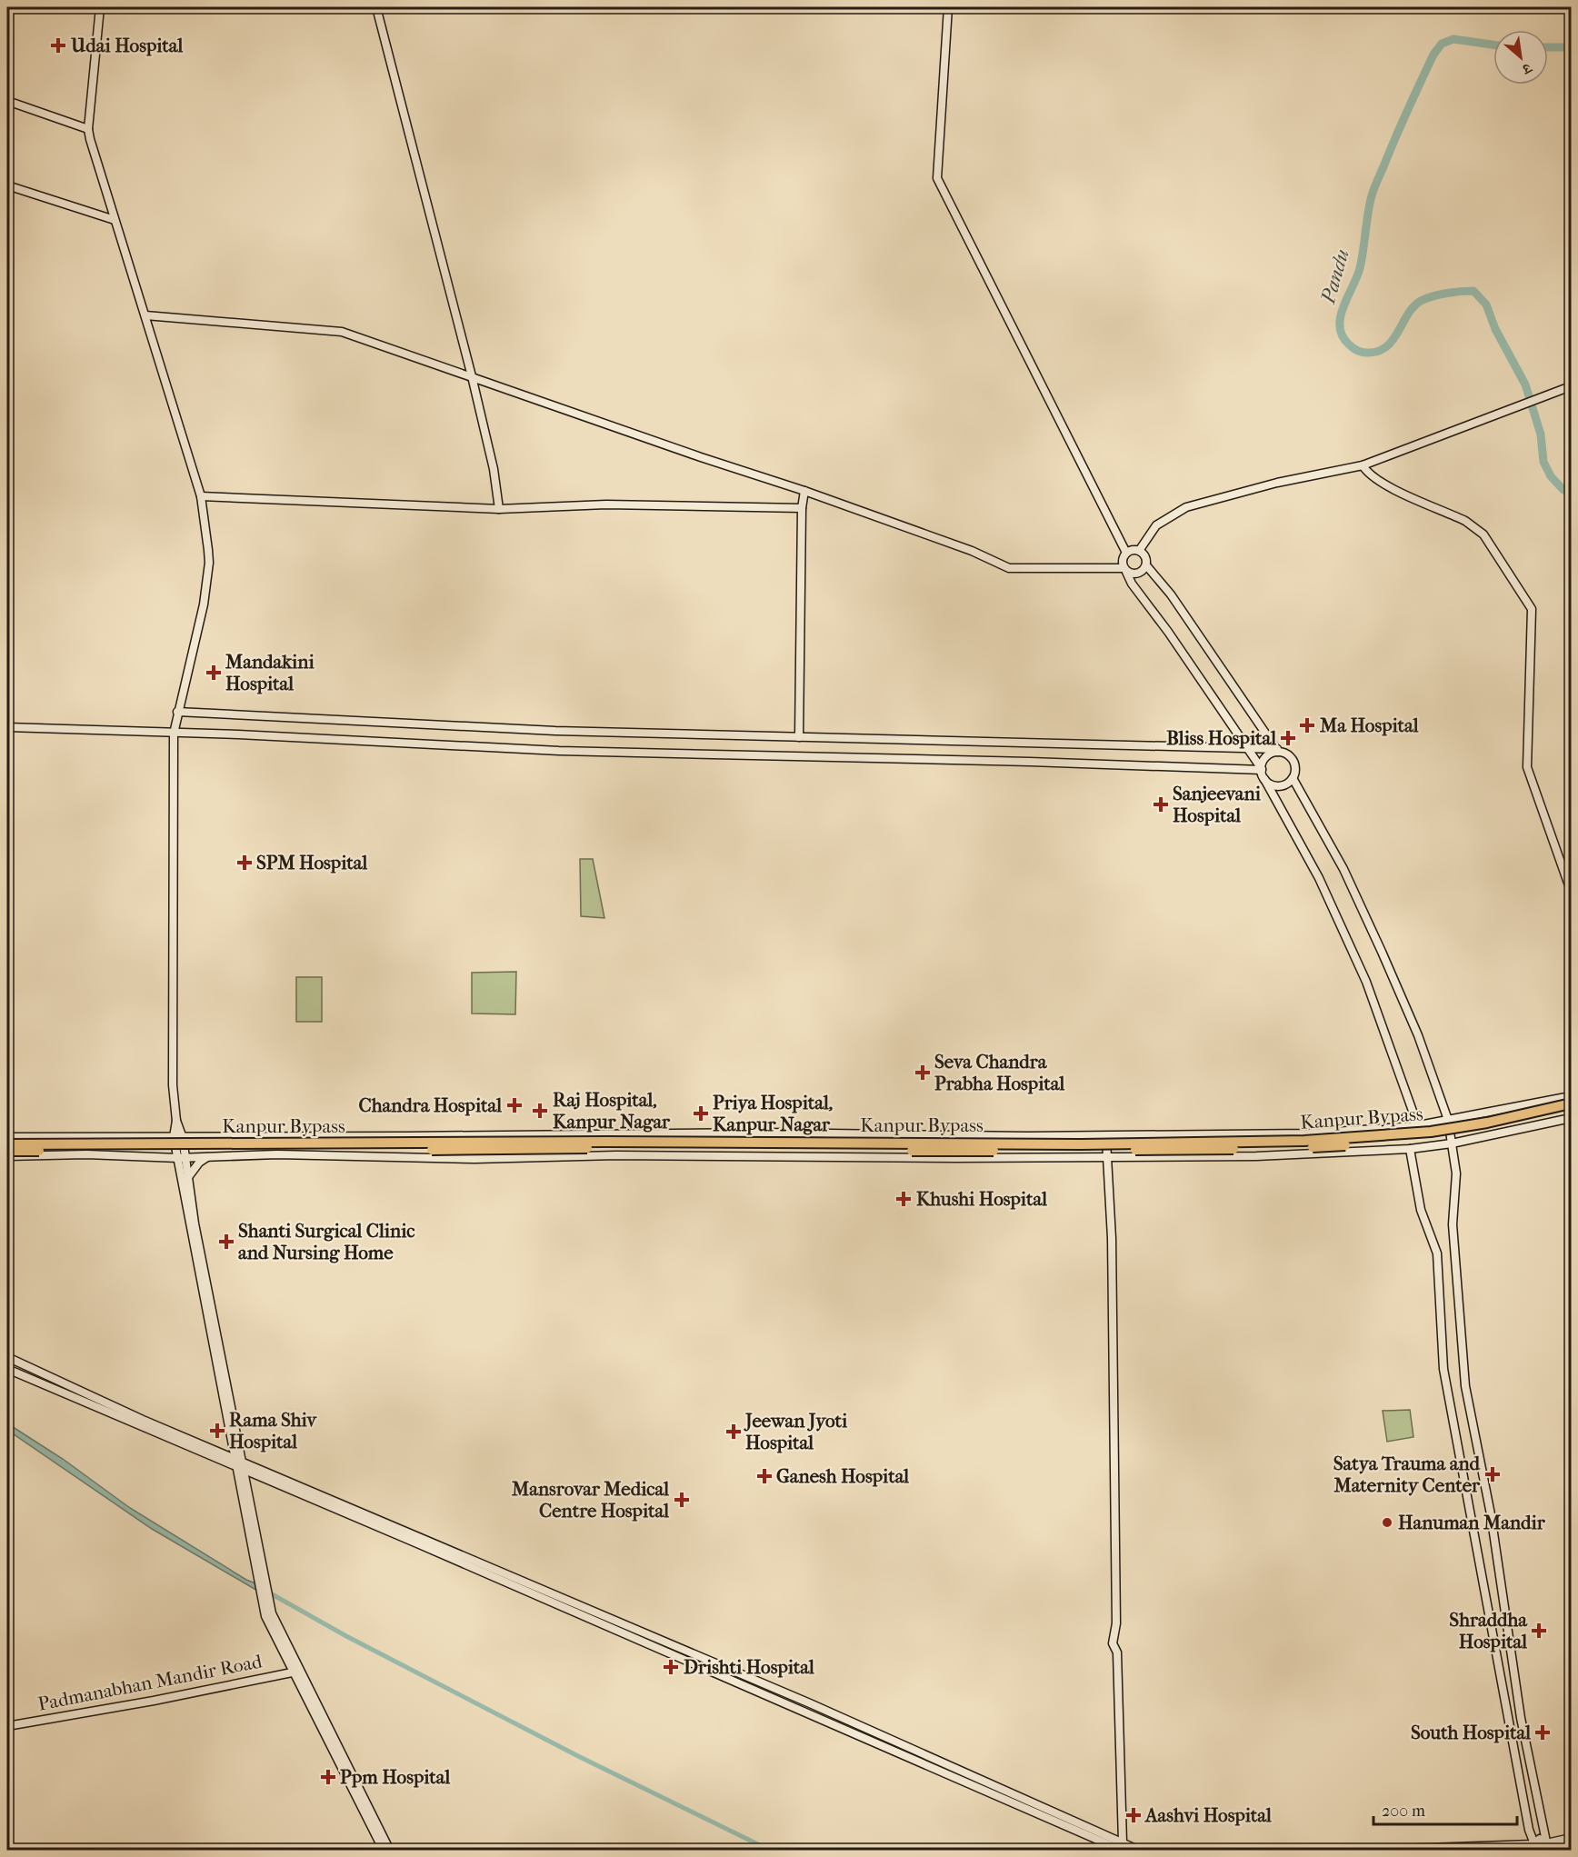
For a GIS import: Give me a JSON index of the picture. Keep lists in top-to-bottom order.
{
  "streets": {
    "highway": ["Kanpur Bypass"],
    "street": ["Padmanabhan Mandir Road"]
  },
  "water": ["Pandu"],
  "places": {
    "health": [
      "Udai Hospital",
      "Mandakini Hospital",
      "Ma Hospital",
      "Bliss Hospital",
      "Sanjeevani Hospital",
      "SPM Hospital",
      "Seva Chandra Prabha Hospital",
      "Chandra Hospital",
      "Raj Hospital, Kanpur Nagar",
      "Priya Hospital, Kanpur Nagar",
      "Khushi Hospital",
      "Shanti Surgical Clinic and Nursing Home",
      "Rama Shiv Hospital",
      "Jeewan Jyoti Hospital",
      "Satya Trauma and Maternity Center",
      "Ganesh Hospital",
      "Mansrovar Medical Centre Hospital",
      "Shraddha Hospital",
      "Drishti Hospital",
      "South Hospital",
      "Ppm Hospital",
      "Aashvi Hospital"
    ],
    "other": ["Hanuman Mandir"]
  },
  "scale_bar": "200 m",
  "north": "bottom right"
}
